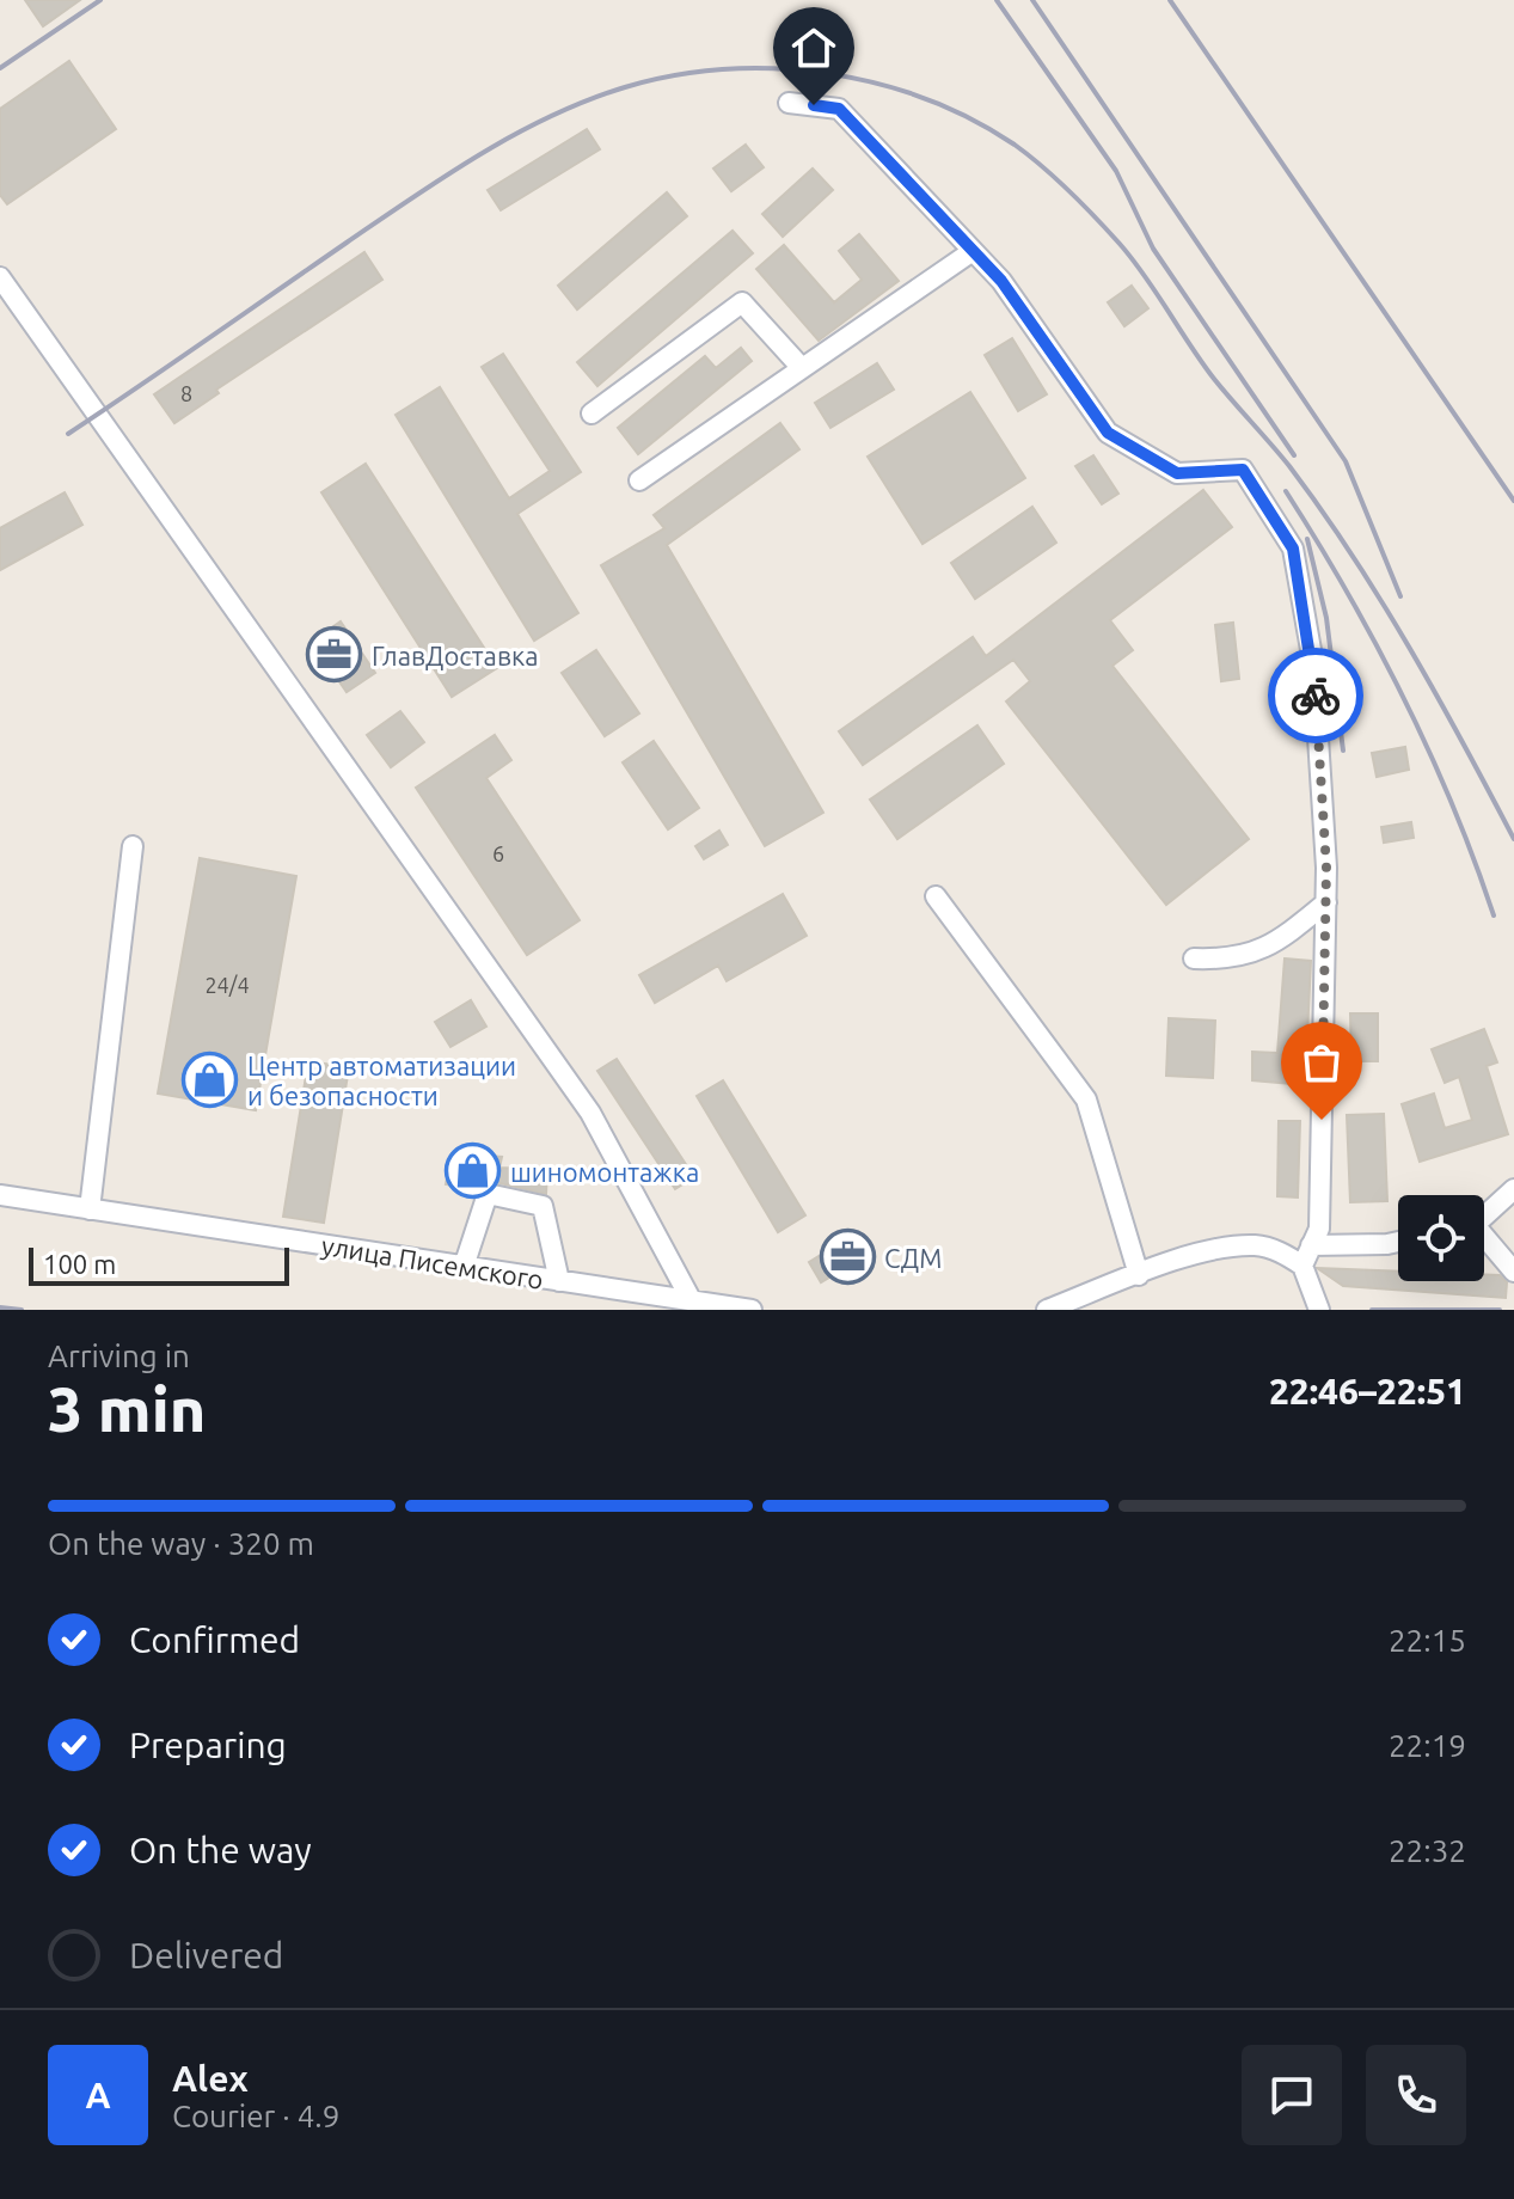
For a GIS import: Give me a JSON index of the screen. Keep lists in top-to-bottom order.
{
  "streets": {
    "street": ["улица Писемского"]
  },
  "places": {
    "office": ["ГлавДоставка", "СДМ"],
    "shop": ["Центр автоматизации и безопасности", "шиномонтажка"]
  },
  "house_numbers": ["8", "6", "24/4"],
  "scale_bar": "100 m",
  "page": {
    "scale": "100 m",
    "heading": ["3 min", "Arriving in", "22:46–22:51"],
    "panel": ["Alex", "Courier · 4.9"],
    "bar": "On the way · 320 m",
    "list": [
      ["Confirmed", "22:15"],
      ["Preparing", "22:19"],
      ["On the way", "22:32"],
      "Delivered"
    ],
    "round": "A"
  }
}
